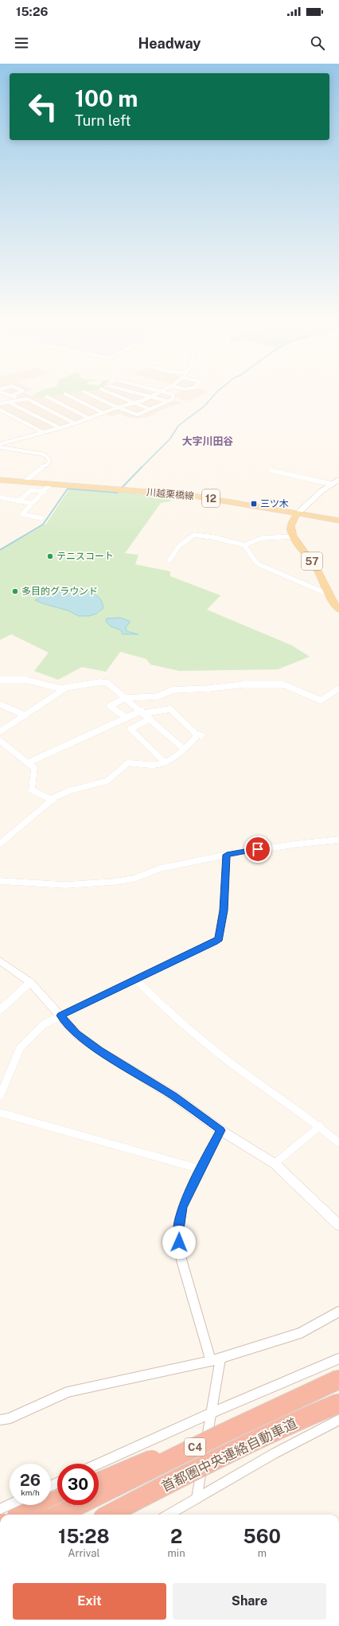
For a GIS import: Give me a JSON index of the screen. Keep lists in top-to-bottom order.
{
  "streets": {
    "highway": ["C4", "首都圏中央連絡自動車道"],
    "main road": ["川越栗橋線", "12", "57"]
  },
  "crossings": [
    ["川越栗橋線", "57"]
  ],
  "districts": ["大字川田谷"],
  "places": {
    "transit": ["三ツ木"],
    "other": ["テニスコート", "多目的グラウンド"]
  },
  "page": {
    "status": "15:26",
    "header": "Headway",
    "turn": ["100 m", "Turn left"],
    "speed": "26 km/h",
    "limit": "30",
    "eta": [
      "15:28",
      "Arrival",
      "2",
      "min",
      "560",
      "m"
    ],
    "buttons": ["Exit", "Share"]
  }
}
